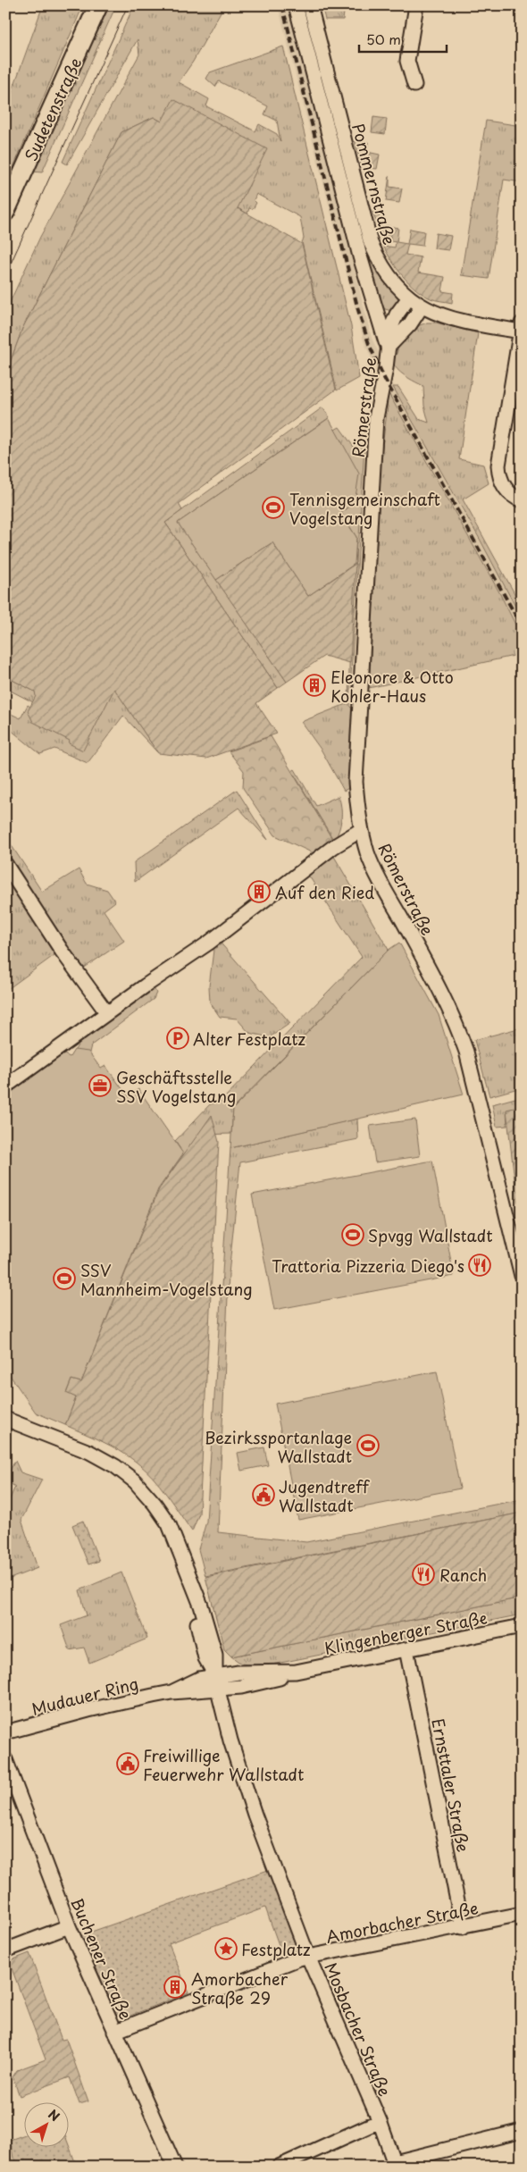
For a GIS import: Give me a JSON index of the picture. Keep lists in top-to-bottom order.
{
  "streets": {
    "main road": ["Sudetenstraße"],
    "street": [
      "Pommernstraße",
      "Römerstraße",
      "Klingenberger Straße",
      "Mudauer Ring",
      "Ernsttaler Straße",
      "Amorbacher Straße",
      "Buchener Straße",
      "Mosbacher Straße"
    ]
  },
  "crossings": [
    ["Pommernstraße", "Römerstraße"],
    ["Klingenberger Straße", "Mudauer Ring"],
    ["Klingenberger Straße", "Ernsttaler Straße"],
    ["Klingenberger Straße", "Mosbacher Straße"],
    ["Mudauer Ring", "Mosbacher Straße"],
    ["Ernsttaler Straße", "Amorbacher Straße"],
    ["Amorbacher Straße", "Buchener Straße"],
    ["Amorbacher Straße", "Mosbacher Straße"]
  ],
  "places": {
    "sports": [
      "Tennisgemeinschaft Vogelstang",
      "Spvgg Wallstadt",
      "SSV Mannheim-Vogelstang",
      "Bezirkssportanlage Wallstadt"
    ],
    "building": ["Eleonore & Otto Kohler-Haus", "Auf den Ried", "Amorbacher Straße 29"],
    "parking": ["Alter Festplatz"],
    "office": ["Geschäftsstelle SSV Vogelstang"],
    "restaurant": ["Trattoria Pizzeria Diego's", "Ranch"],
    "public building": ["Jugendtreff Wallstadt", "Freiwillige Feuerwehr Wallstadt"],
    "place": ["Festplatz"]
  },
  "scale_bar": "50 m",
  "north": "top right"
}
